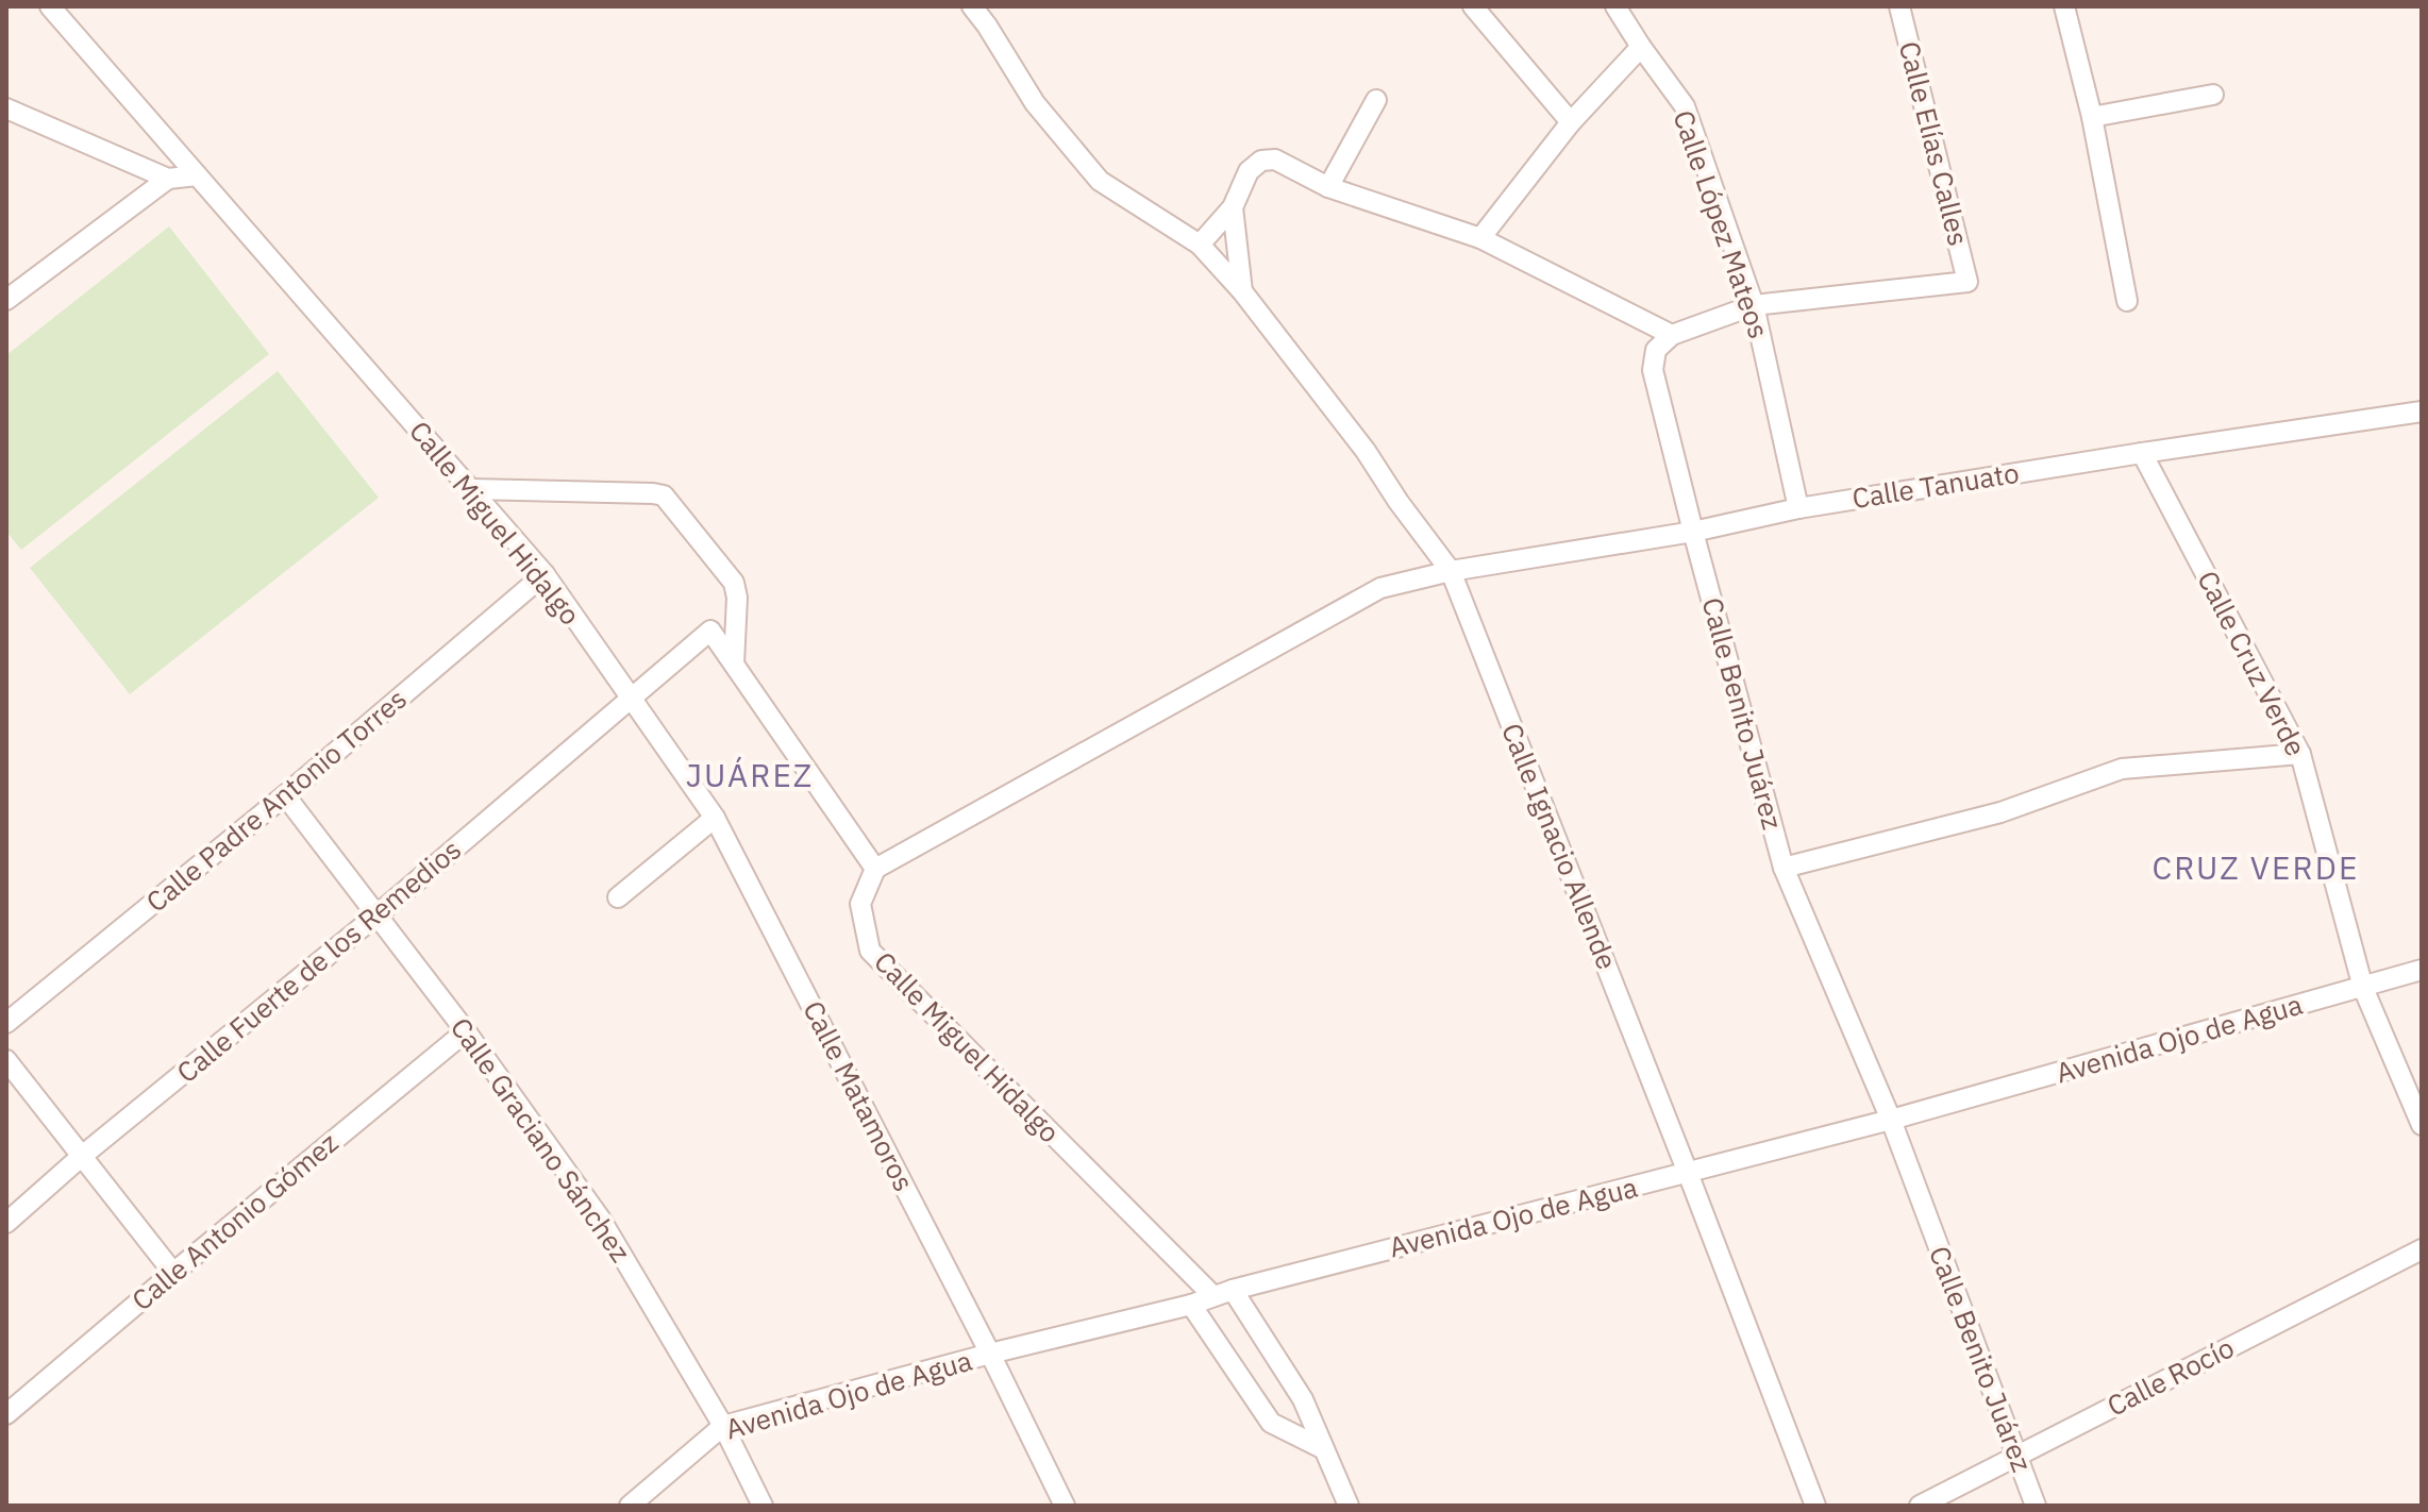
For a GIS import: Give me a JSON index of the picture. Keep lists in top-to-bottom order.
{
  "streets": {
    "street": [
      "Calle Elías Calles",
      "Calle López Mateos",
      "Calle Tanuato",
      "Calle Miguel Hidalgo",
      "Calle Cruz Verde",
      "Calle Benito Juárez",
      "Calle Padre Antonio Torres",
      "Calle Ignacio Allende",
      "Calle Fuerte de los Remedios",
      "Avenida Ojo de Agua",
      "Calle Matamoros",
      "Calle Graciano Sánchez",
      "Calle Antonio Gómez",
      "Calle Rocío"
    ]
  },
  "crossings": [
    ["Calle Elías Calles", "Calle López Mateos"],
    ["Calle López Mateos", "Calle Tanuato"],
    ["Calle Tanuato", "Calle Miguel Hidalgo"],
    ["Calle Tanuato", "Calle Cruz Verde"],
    ["Calle Tanuato", "Calle Benito Juárez"],
    ["Calle Tanuato", "Calle Ignacio Allende"],
    ["Calle Miguel Hidalgo", "Calle Padre Antonio Torres"],
    ["Calle Miguel Hidalgo", "Calle Fuerte de los Remedios"],
    ["Calle Miguel Hidalgo", "Avenida Ojo de Agua"],
    ["Calle Miguel Hidalgo", "Calle Matamoros"],
    ["Calle Cruz Verde", "Avenida Ojo de Agua"],
    ["Calle Benito Juárez", "Avenida Ojo de Agua"],
    ["Calle Benito Juárez", "Calle Rocío"],
    ["Calle Padre Antonio Torres", "Calle Graciano Sánchez"],
    ["Calle Ignacio Allende", "Avenida Ojo de Agua"],
    ["Calle Fuerte de los Remedios", "Calle Matamoros"],
    ["Calle Fuerte de los Remedios", "Calle Graciano Sánchez"],
    ["Avenida Ojo de Agua", "Calle Matamoros"],
    ["Avenida Ojo de Agua", "Calle Graciano Sánchez"],
    ["Calle Graciano Sánchez", "Calle Antonio Gómez"]
  ],
  "districts": ["JUÁREZ", "CRUZ VERDE"]
}
